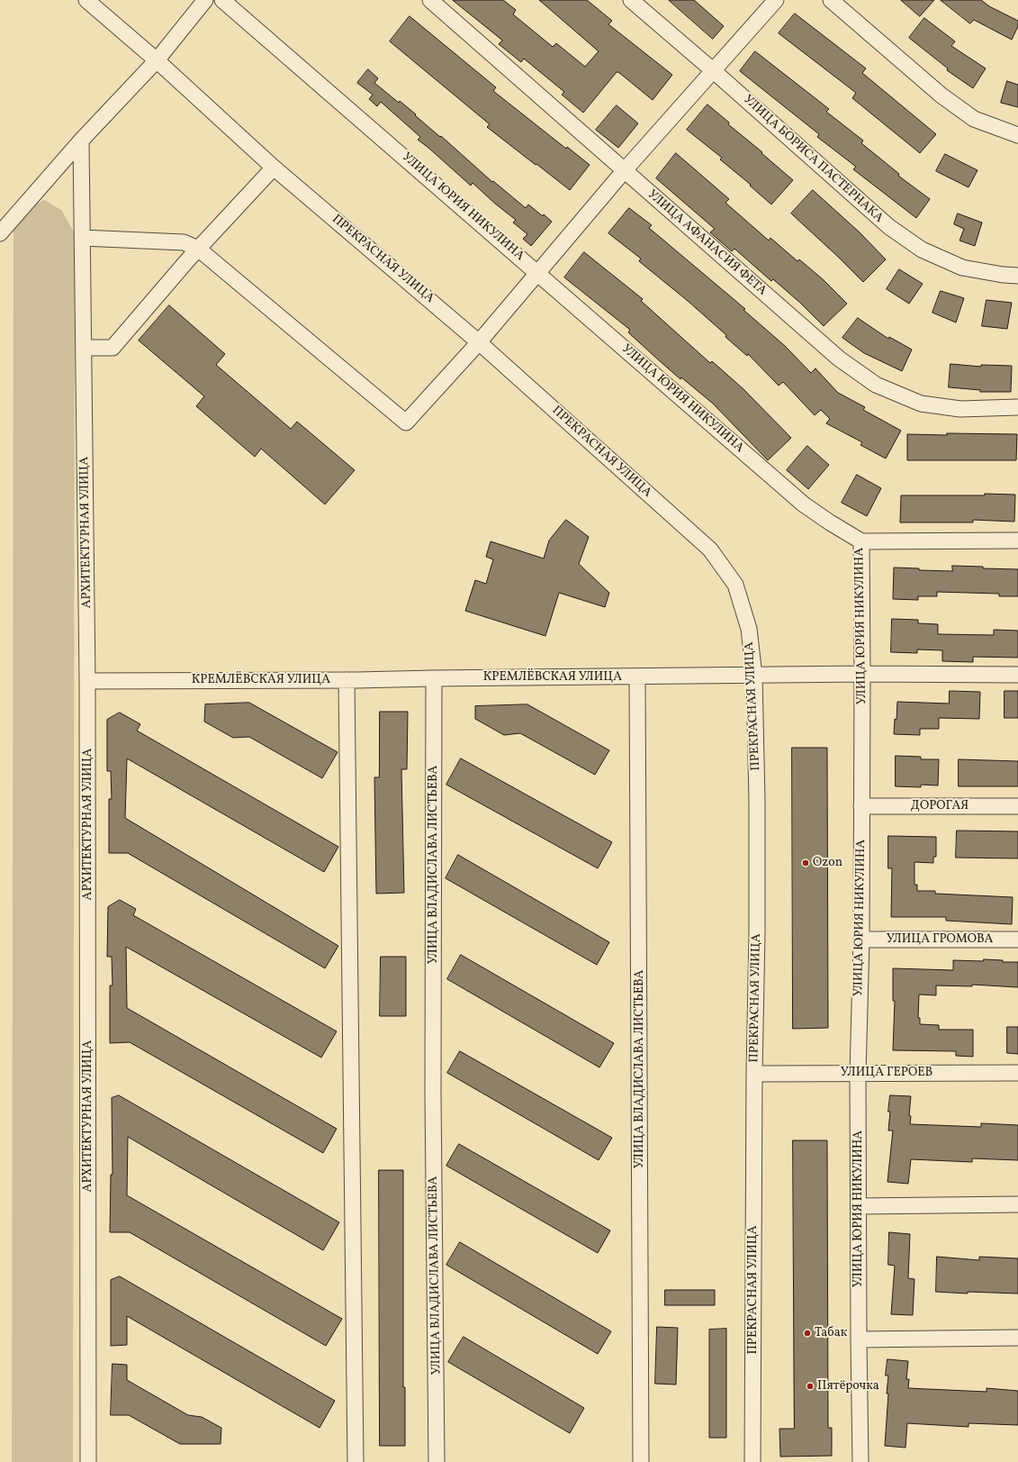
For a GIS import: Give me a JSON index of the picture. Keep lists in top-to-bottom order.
{
  "streets": {
    "street": [
      "УЛИЦА БОРИСА ПАСТЕРНАКА",
      "УЛИЦА ЮРИЯ НИКУЛИНА",
      "УЛИЦА АФАНАСИЯ ФЕТА",
      "ПРЕКРАСНАЯ УЛИЦА",
      "АРХИТЕКТУРНАЯ УЛИЦА",
      "КРЕМЛЁВСКАЯ УЛИЦА",
      "ДОРОГАЯ",
      "УЛИЦА ВЛАДИСЛАВА ЛИСТЬЕВА",
      "УЛИЦА ГРОМОВА",
      "УЛИЦА ГЕРОЕВ"
    ]
  },
  "crossings": [
    ["УЛИЦА ЮРИЯ НИКУЛИНА", "КРЕМЛЁВСКАЯ УЛИЦА"],
    ["УЛИЦА ЮРИЯ НИКУЛИНА", "ДОРОГАЯ"],
    ["УЛИЦА ЮРИЯ НИКУЛИНА", "УЛИЦА ГРОМОВА"],
    ["УЛИЦА ЮРИЯ НИКУЛИНА", "УЛИЦА ГЕРОЕВ"],
    ["ПРЕКРАСНАЯ УЛИЦА", "КРЕМЛЁВСКАЯ УЛИЦА"],
    ["ПРЕКРАСНАЯ УЛИЦА", "УЛИЦА ГЕРОЕВ"],
    ["АРХИТЕКТУРНАЯ УЛИЦА", "КРЕМЛЁВСКАЯ УЛИЦА"],
    ["КРЕМЛЁВСКАЯ УЛИЦА", "УЛИЦА ВЛАДИСЛАВА ЛИСТЬЕВА"]
  ],
  "places": ["Ozon", "Табак", "Пятёрочка"]
}
